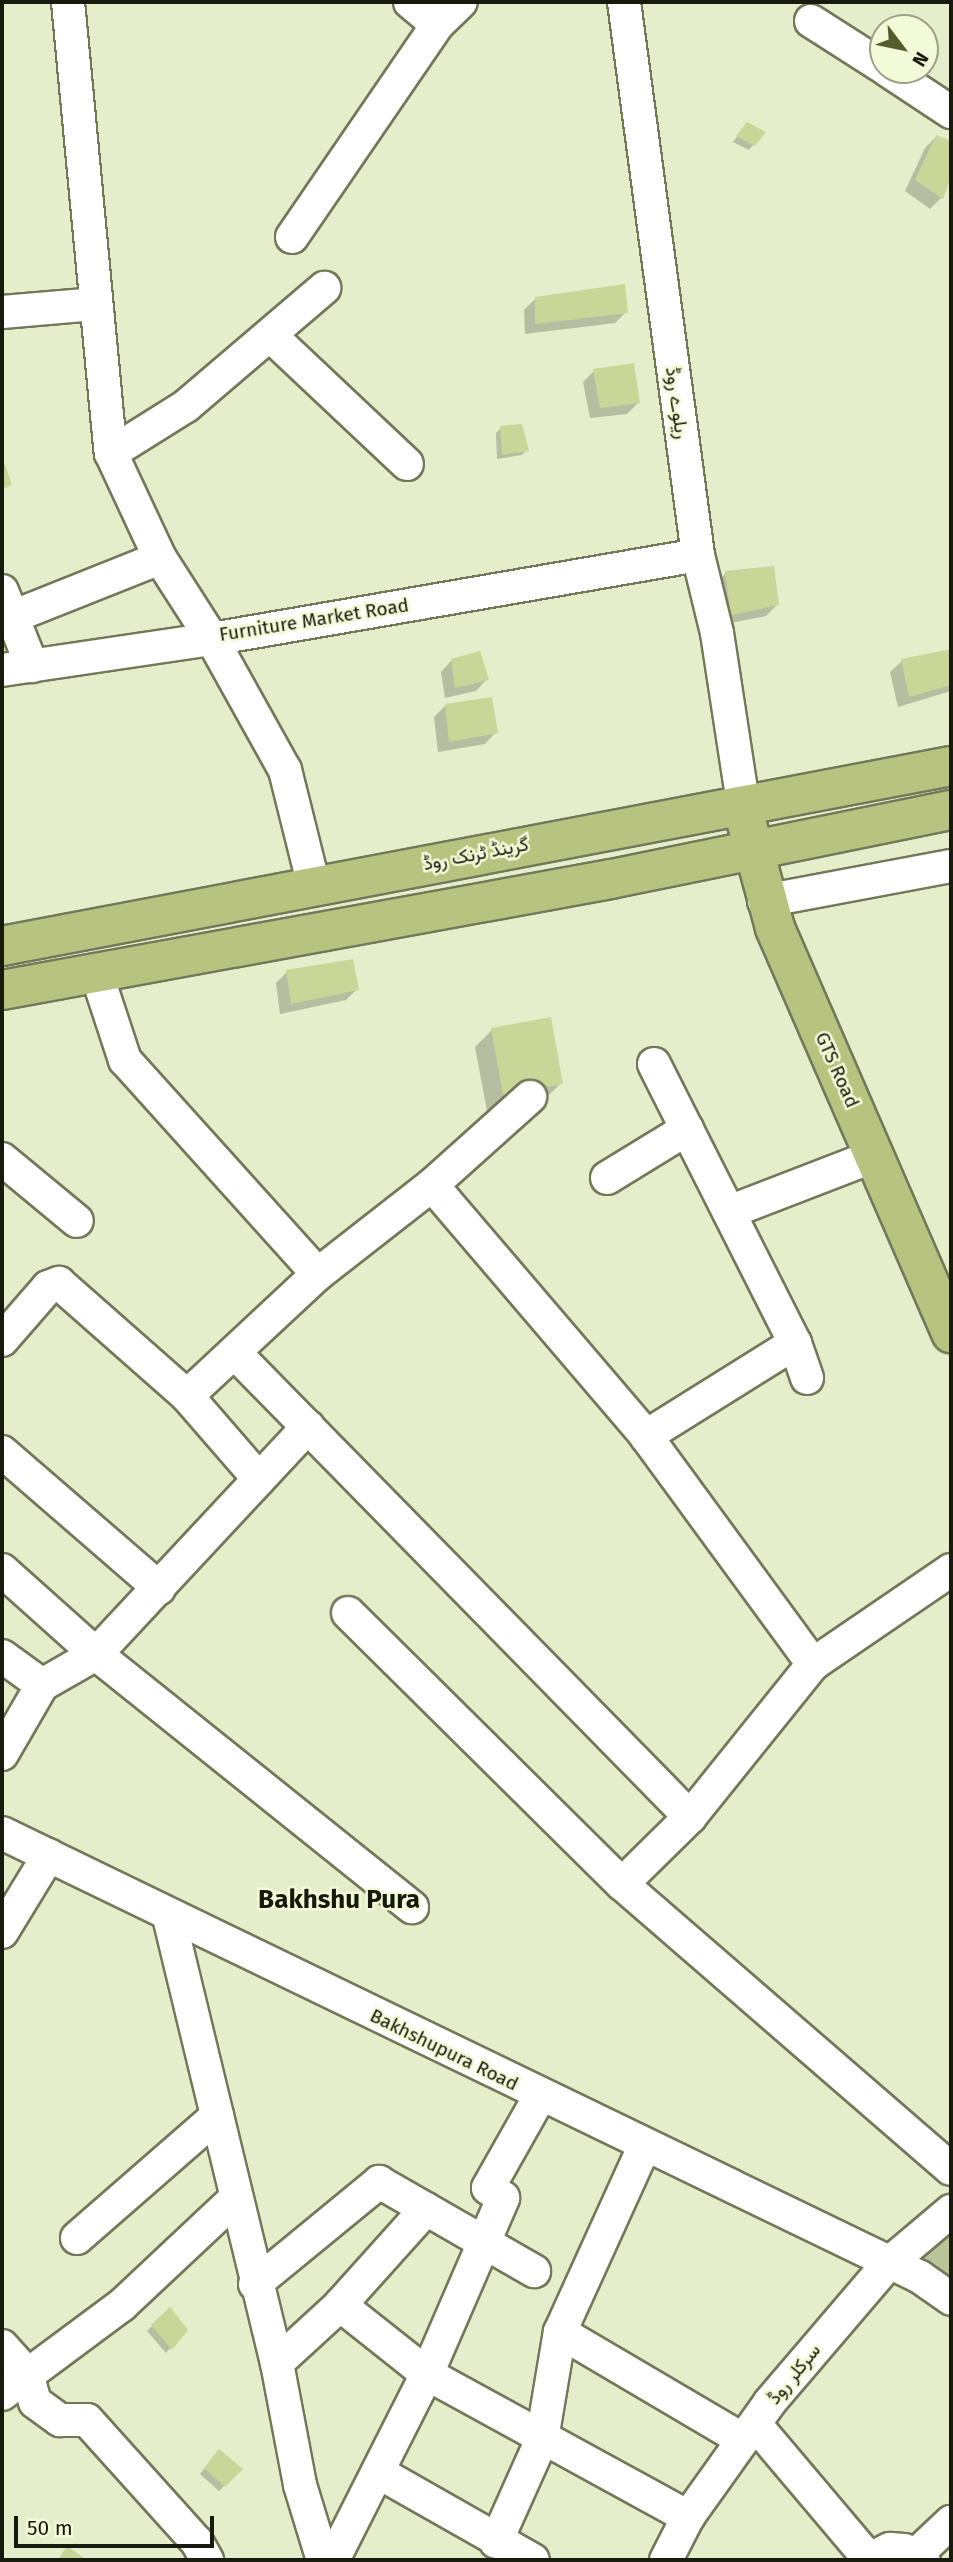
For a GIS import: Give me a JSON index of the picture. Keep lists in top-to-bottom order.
{
  "streets": {
    "main road": ["گرینڈ ٹرنک روڈ", "GTS Road"],
    "street": [
      "ریلوے روڈ",
      "Furniture Market Road",
      "Bakhshupura Road",
      "سرکلر روڈ"
    ]
  },
  "crossings": [
    ["ریلوے روڈ", "Furniture Market Road"],
    ["ریلوے روڈ", "گرینڈ ٹرنک روڈ"],
    ["ریلوے روڈ", "GTS Road"],
    ["گرینڈ ٹرنک روڈ", "GTS Road"],
    ["Bakhshupura Road", "سرکلر روڈ"]
  ],
  "districts": ["Bakhshu Pura"],
  "scale_bar": "50 m",
  "north": "bottom right"
}
